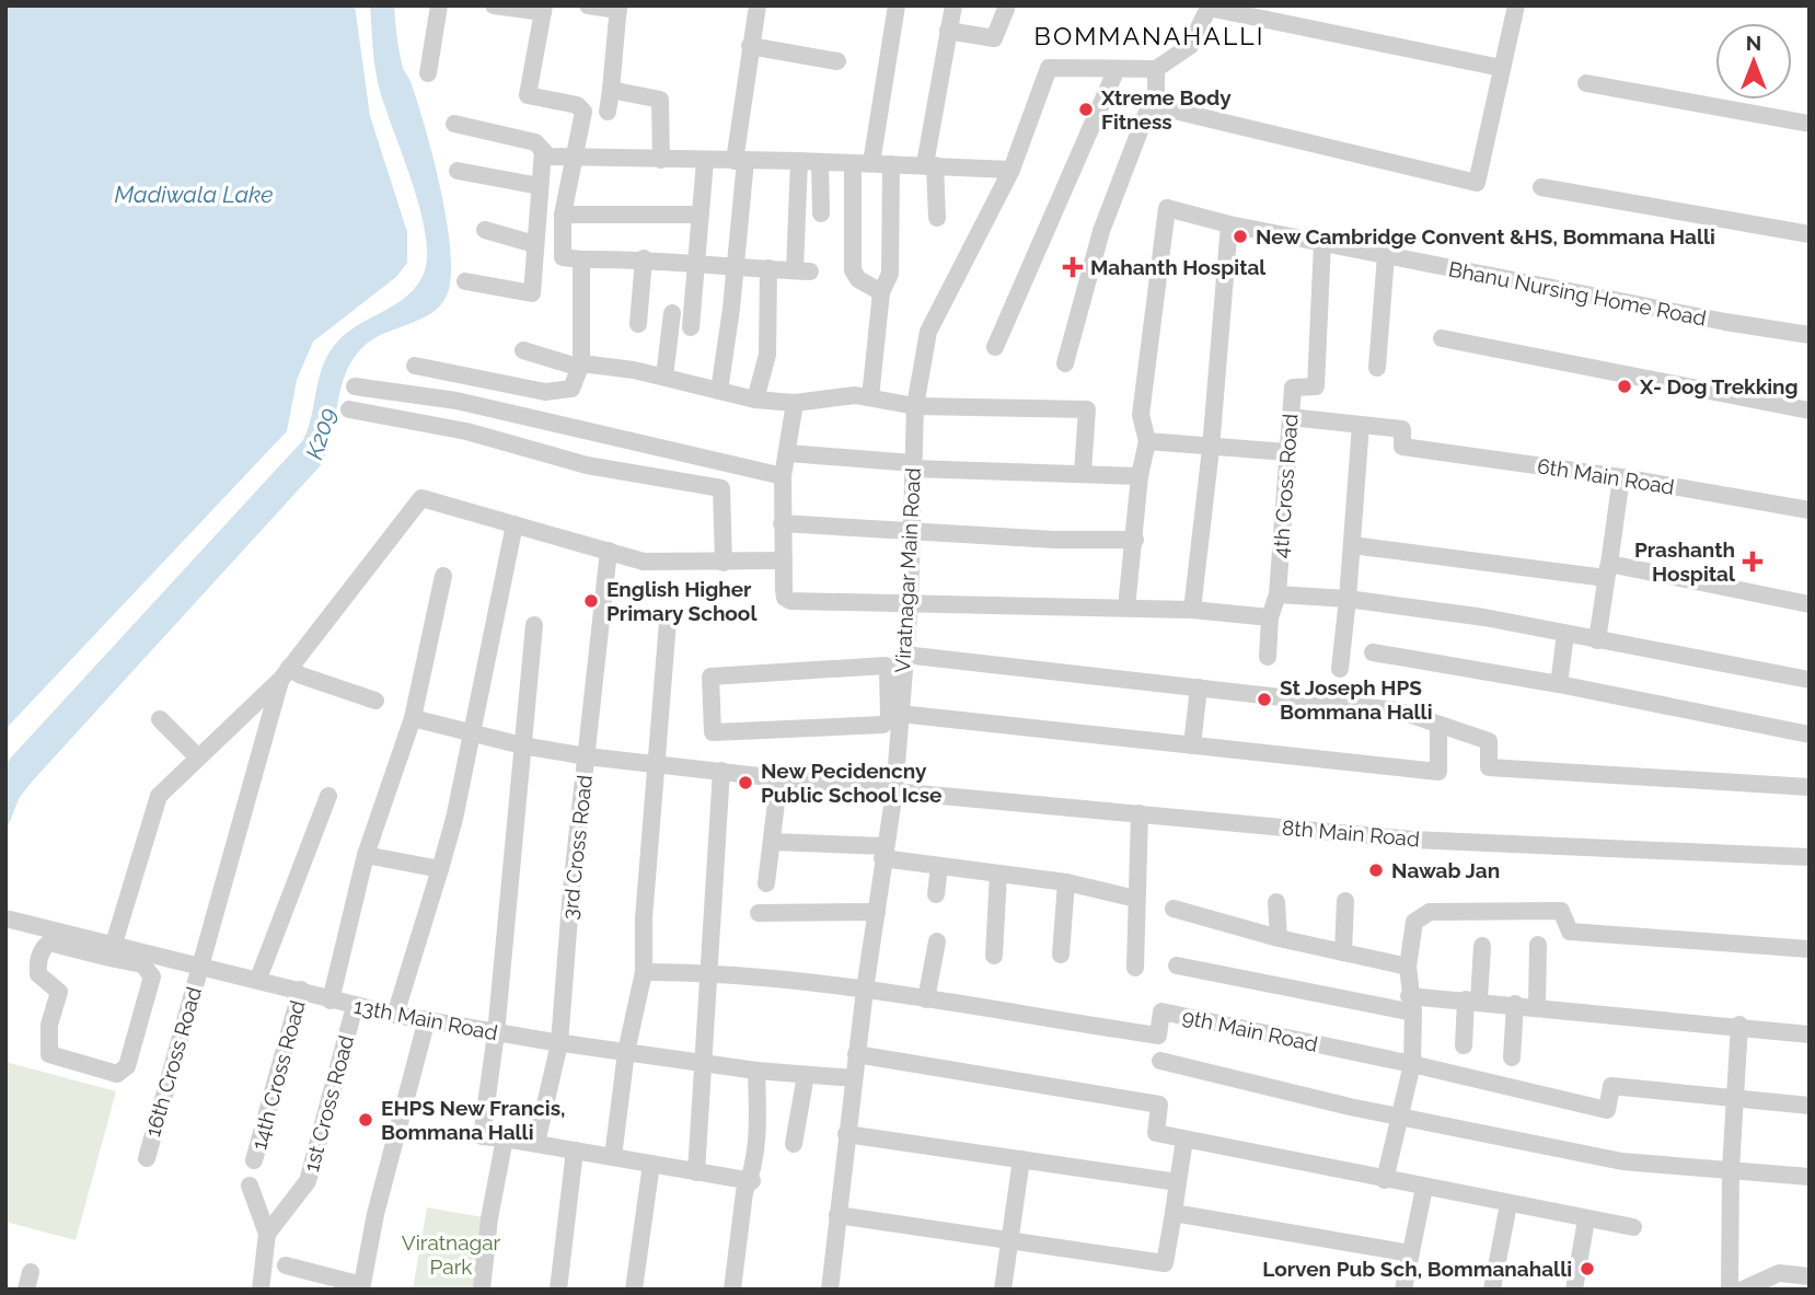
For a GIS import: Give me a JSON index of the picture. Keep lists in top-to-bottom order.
{
  "streets": {
    "street": [
      "Bhanu Nursing Home Road",
      "6th Main Road",
      "4th Cross Road",
      "Viratnagar Main Road",
      "8th Main Road",
      "3rd Cross Road",
      "13th Main Road",
      "9th Main Road",
      "16th Cross Road",
      "14th Cross Road",
      "1st Cross Road"
    ]
  },
  "crossings": [
    ["Bhanu Nursing Home Road", "4th Cross Road"],
    ["Viratnagar Main Road", "8th Main Road"],
    ["Viratnagar Main Road", "13th Main Road"],
    ["Viratnagar Main Road", "9th Main Road"],
    ["8th Main Road", "3rd Cross Road"],
    ["3rd Cross Road", "13th Main Road"],
    ["13th Main Road", "16th Cross Road"],
    ["13th Main Road", "14th Cross Road"],
    ["13th Main Road", "1st Cross Road"]
  ],
  "districts": ["BOMMANAHALLI"],
  "water": ["Madiwala Lake", "K209"],
  "parks": ["Viratnagar Park"],
  "places": {
    "other": [
      "Xtreme Body Fitness",
      "New Cambridge Convent &HS, Bommana Halli",
      "X- Dog Trekking",
      "English Higher Primary School",
      "St Joseph HPS Bommana Halli",
      "New Pecidencny Public School Icse",
      "Nawab Jan",
      "EHPS New Francis, Bommana Halli",
      "Lorven Pub Sch, Bommanahalli"
    ],
    "health": ["Mahanth Hospital", "Prashanth Hospital"]
  },
  "north": "top"
}
